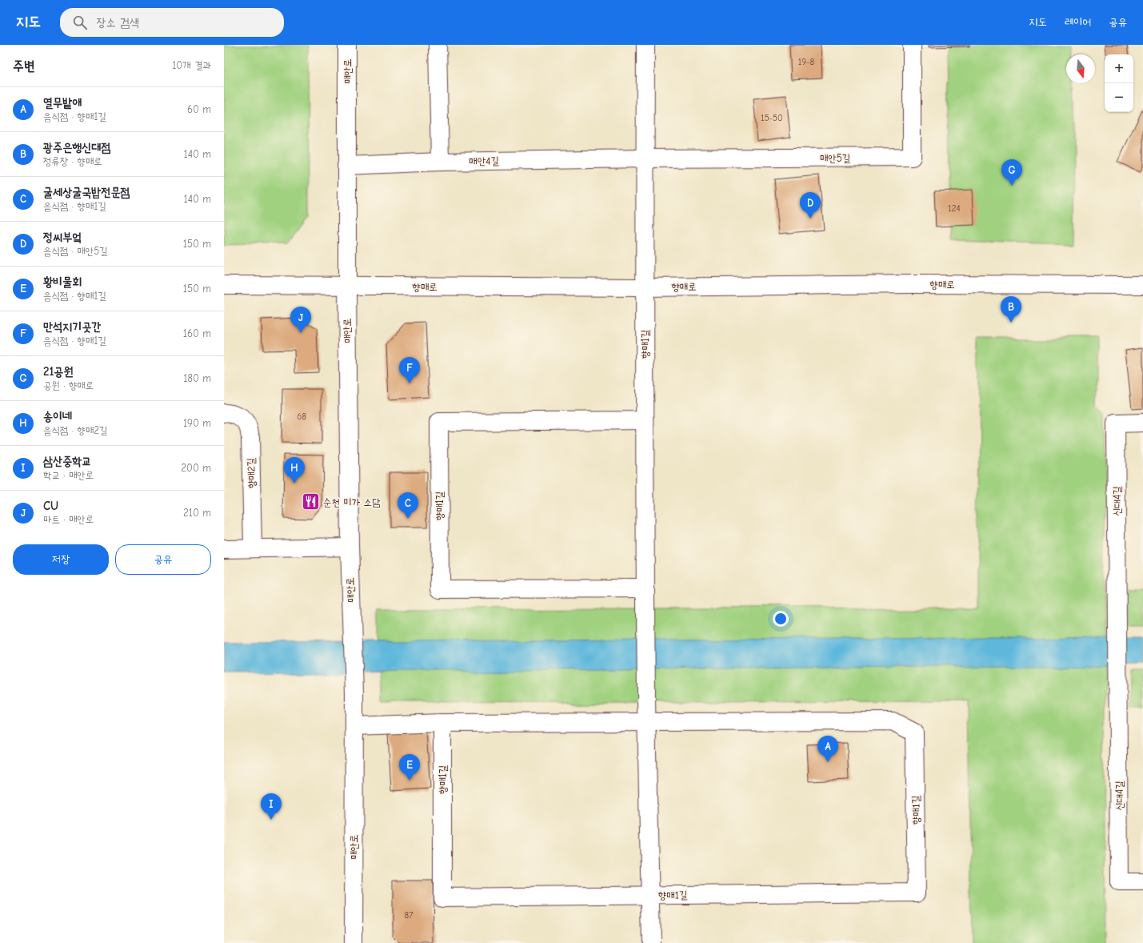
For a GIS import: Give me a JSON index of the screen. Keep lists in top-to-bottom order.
{
  "streets": {
    "street": [
      "매안로",
      "매안5길",
      "매안4길",
      "향매로",
      "향매1길",
      "향매2길",
      "신대4길"
    ]
  },
  "crossings": [
    ["매안로", "매안4길"],
    ["매안로", "향매로"],
    ["매안로", "향매1길"],
    ["매안5길", "매안4길"],
    ["향매로", "향매1길"]
  ],
  "places": {
    "restaurant": ["순천 미가 소담"]
  },
  "house_numbers": [
    "19-8",
    "15-50",
    "124",
    "68",
    "87"
  ],
  "north": "bottom",
  "page": {
    "header": "지도",
    "search": "장소 검색",
    "nav": ["지도", "레이어", "공유"],
    "heading": ["주변", "10개 결과"],
    "map_buttons": ["+", "−"],
    "list": [
      {
        "mark": "A",
        "name": "열무밭애",
        "note": "음식점 · 향매1길",
        "value": "60 m"
      },
      {
        "mark": "B",
        "name": "광주은행신대점",
        "note": "정류장 · 향매로",
        "value": "140 m"
      },
      {
        "mark": "C",
        "name": "굴세상굴국밥전문점",
        "note": "음식점 · 향매1길",
        "value": "140 m"
      },
      {
        "mark": "D",
        "name": "정씨부엌",
        "note": "음식점 · 매안5길",
        "value": "150 m"
      },
      {
        "mark": "E",
        "name": "황비물회",
        "note": "음식점 · 향매1길",
        "value": "150 m"
      },
      {
        "mark": "F",
        "name": "만석지기곳간",
        "note": "음식점 · 향매1길",
        "value": "160 m"
      },
      {
        "mark": "G",
        "name": "21공원",
        "note": "공원 · 향매로",
        "value": "180 m"
      },
      {
        "mark": "H",
        "name": "송이네",
        "note": "음식점 · 향매2길",
        "value": "190 m"
      },
      {
        "mark": "I",
        "name": "삼산중학교",
        "note": "학교 · 매안로",
        "value": "200 m"
      },
      {
        "mark": "J",
        "name": "CU",
        "note": "마트 · 매안로",
        "value": "210 m"
      }
    ],
    "pins": [
      "G",
      "D",
      "B",
      "J",
      "F",
      "H",
      "C",
      "A",
      "E",
      "I"
    ],
    "buttons": ["저장", "공유"]
  }
}
